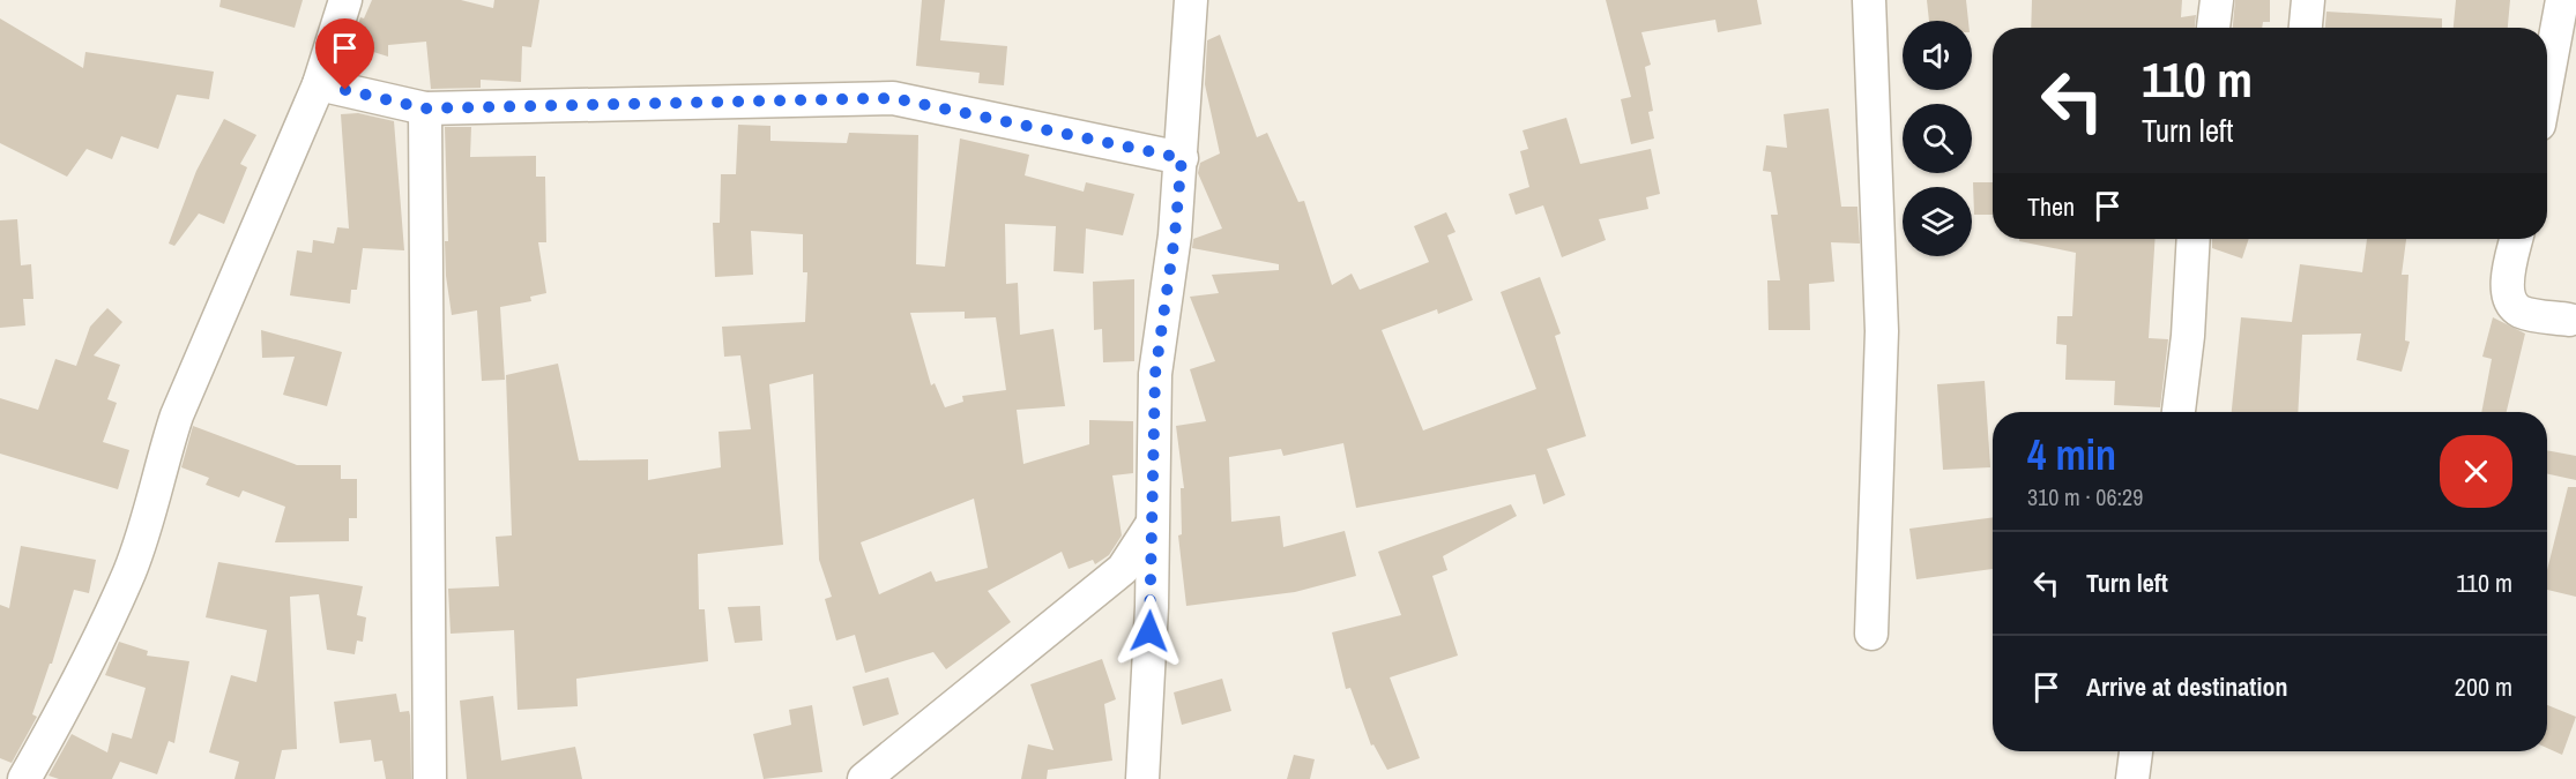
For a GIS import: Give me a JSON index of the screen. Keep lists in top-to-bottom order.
{
  "page": {
    "turn": ["110 m", "Turn left"],
    "then": "Then",
    "heading": ["4 min", "310 m · 06:29"],
    "list": [
      {
        "name": "Turn left",
        "value": "110 m"
      },
      {
        "name": "Arrive at destination",
        "value": "200 m"
      }
    ]
  }
}
